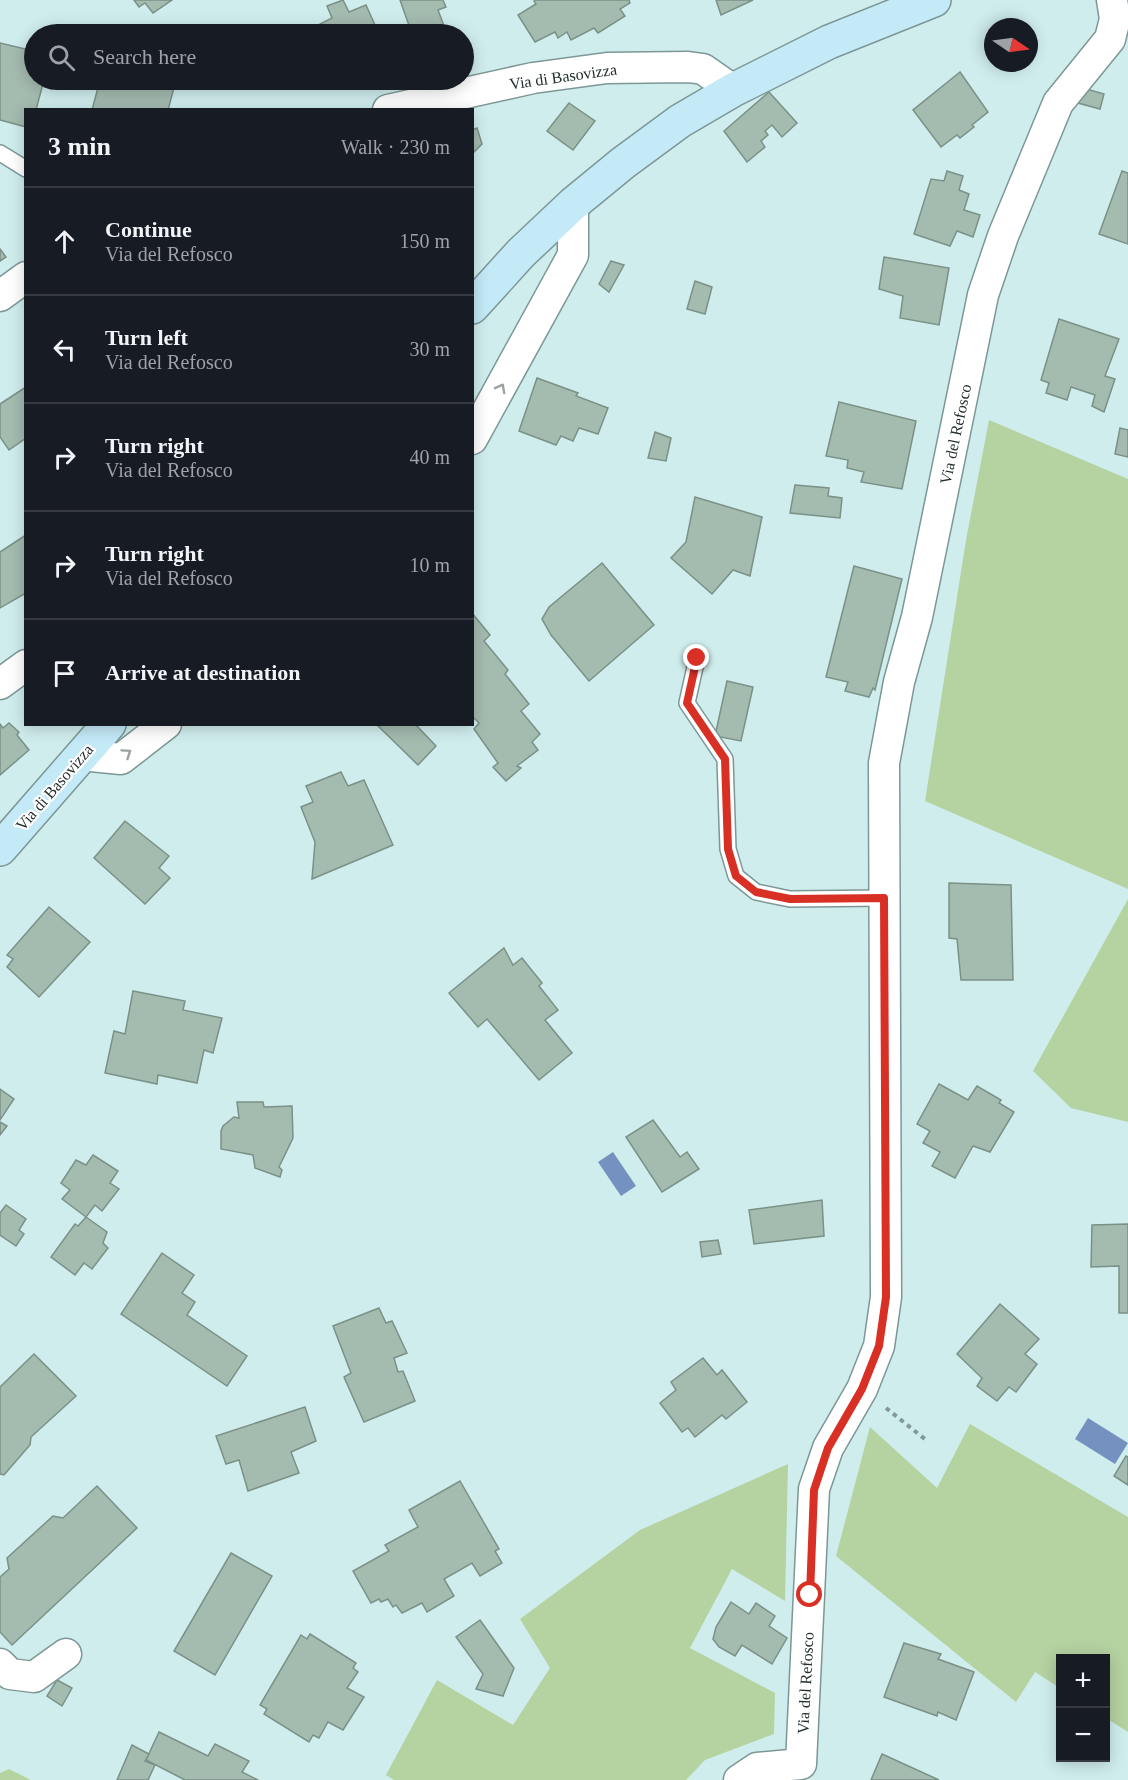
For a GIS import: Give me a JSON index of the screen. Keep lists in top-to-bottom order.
{
  "streets": {
    "main road": ["Via di Basovizza"],
    "street": ["Via del Refosco"]
  },
  "north": "right",
  "page": {
    "search": "Search here",
    "heading": ["3 min", "Walk · 230 m"],
    "list": [
      ["Continue", "Via del Refosco", "150 m"],
      ["Turn left", "Via del Refosco", "30 m"],
      ["Turn right", "Via del Refosco", "40 m"],
      ["Turn right", "Via del Refosco", "10 m"],
      "Arrive at destination"
    ],
    "map_buttons": ["+", "−"]
  }
}
